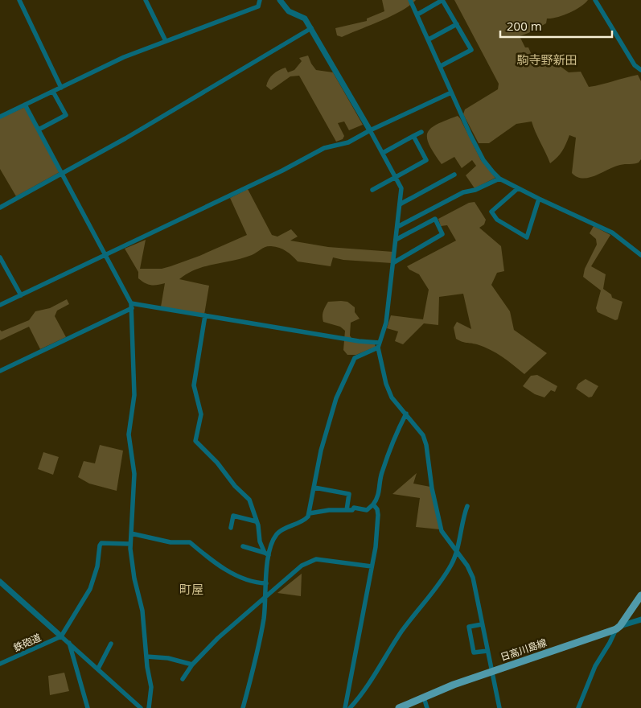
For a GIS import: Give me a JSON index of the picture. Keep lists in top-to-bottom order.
{
  "streets": {
    "main road": ["日高川島線"],
    "street": ["鉄砲道"]
  },
  "districts": ["駒寺野新田", "町屋"],
  "scale_bar": "200 m"
}
